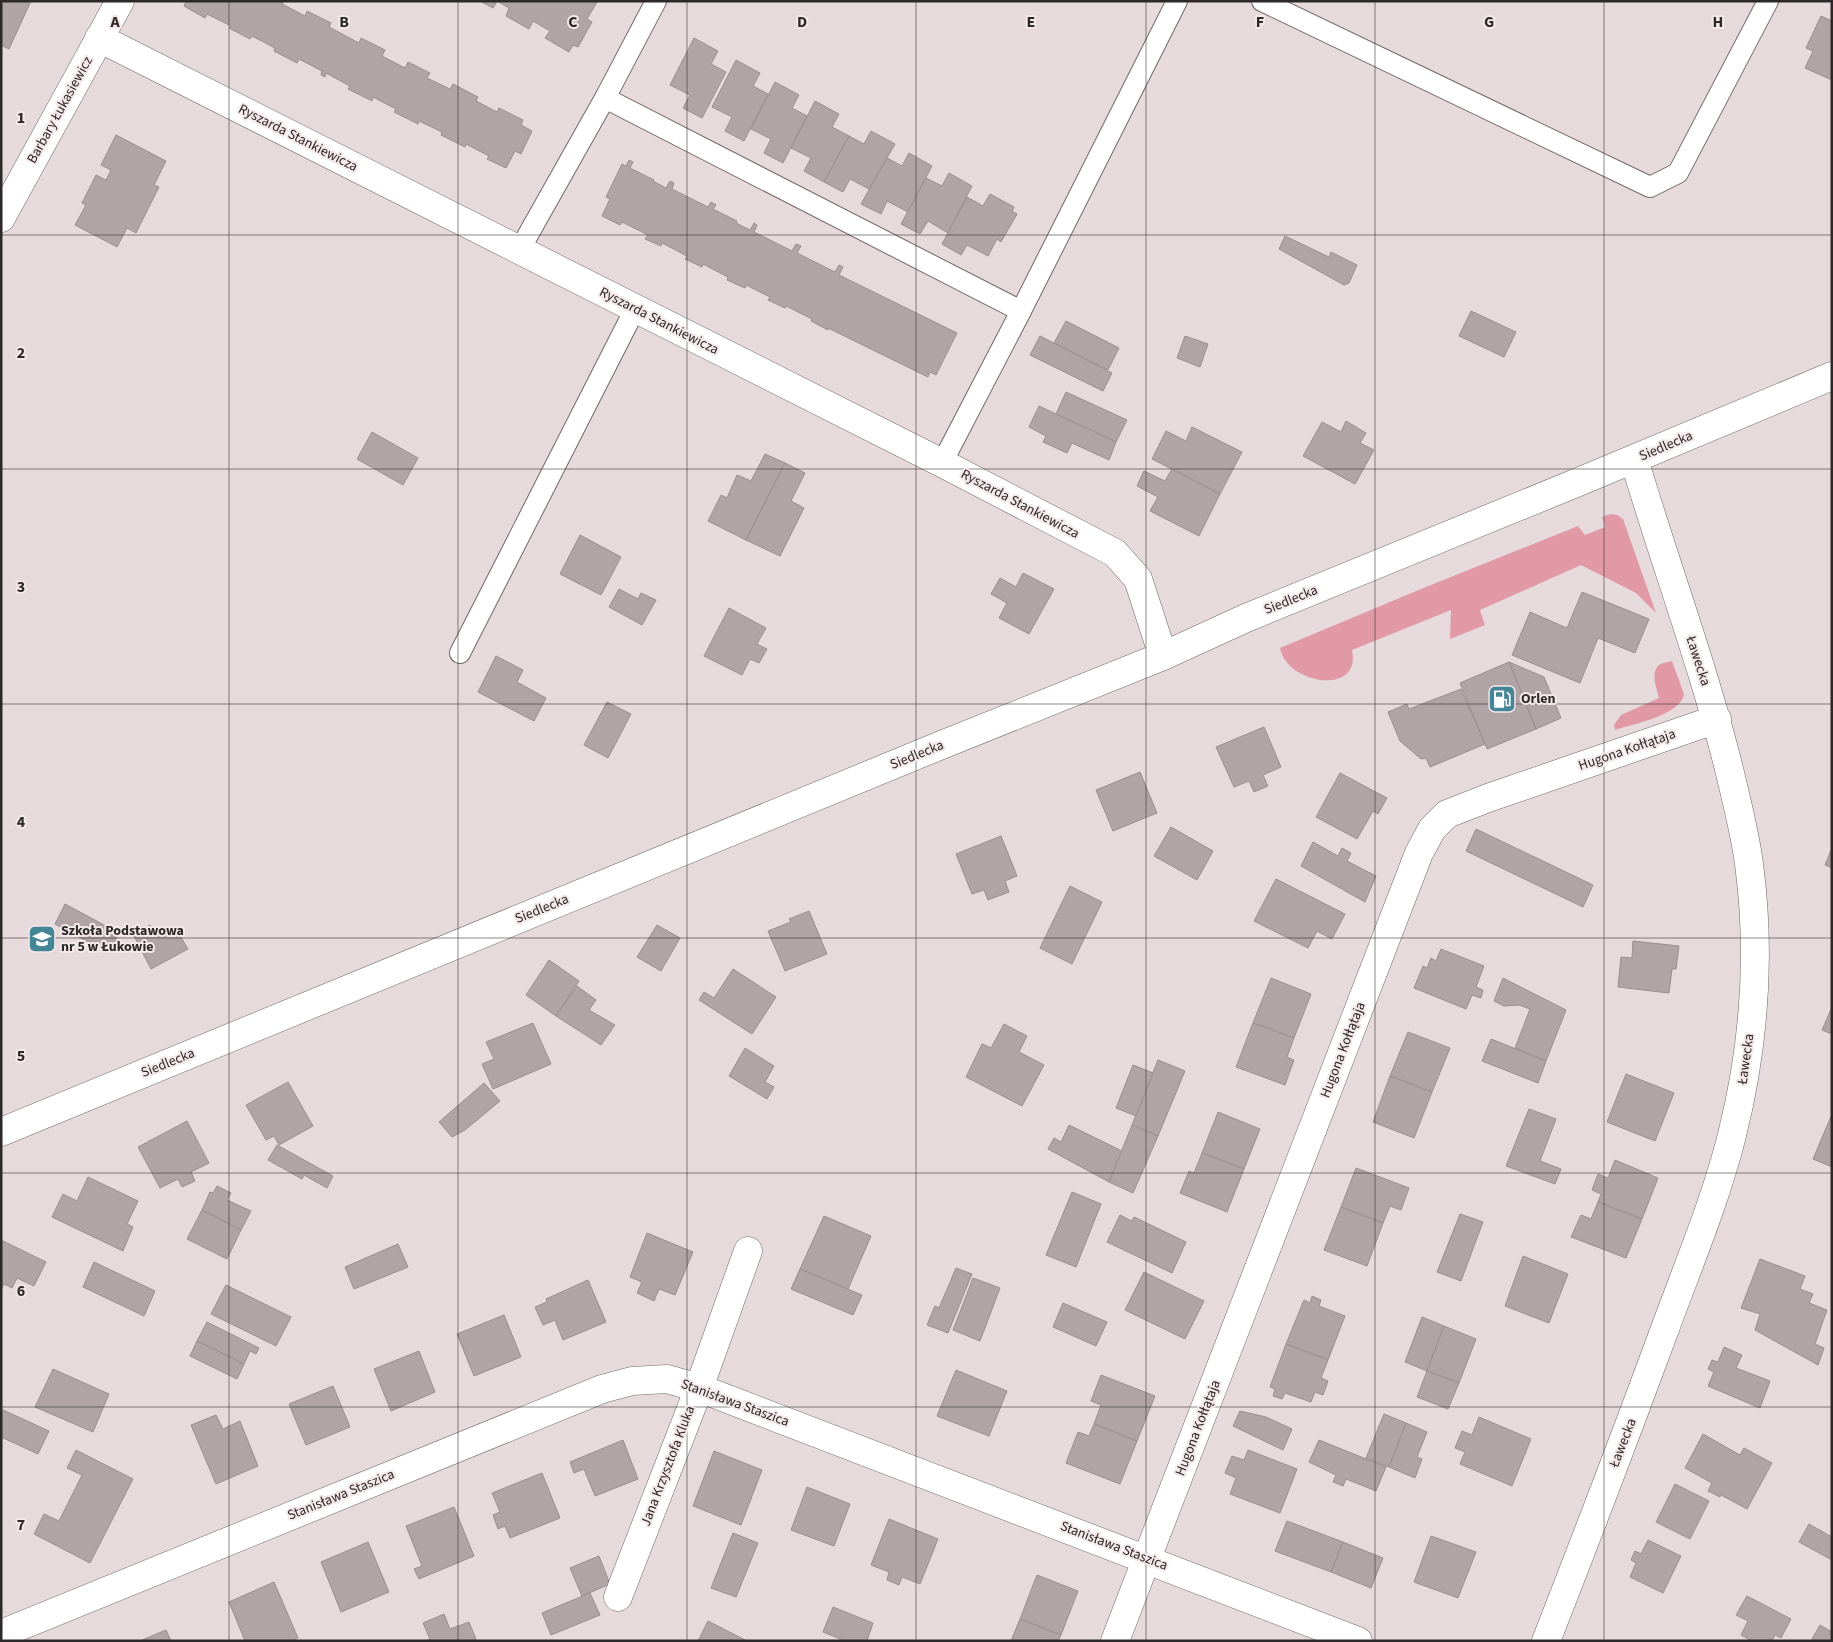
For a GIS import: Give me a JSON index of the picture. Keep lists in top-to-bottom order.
{
  "streets": {
    "street": [
      "Barbary Łukasiewicz",
      "Ryszarda Stankiewicza",
      "Siedlecka",
      "Ławecka",
      "Hugona Kołłątaja",
      "Stanisława Staszica",
      "Jana Krzysztofa Kluka"
    ]
  },
  "crossings": [
    ["Barbary Łukasiewicz", "Ryszarda Stankiewicza"],
    ["Ryszarda Stankiewicza", "Siedlecka"],
    ["Siedlecka", "Ławecka"],
    ["Ławecka", "Hugona Kołłątaja"],
    ["Hugona Kołłątaja", "Stanisława Staszica"],
    ["Stanisława Staszica", "Jana Krzysztofa Kluka"]
  ],
  "places": {
    "fuel station": ["Orlen"],
    "school or university": ["Szkoła Podstawowa nr 5 w Łukowie"]
  },
  "grid": {
    "columns": [
      "A",
      "B",
      "C",
      "D",
      "E",
      "F",
      "G",
      "H"
    ],
    "rows": [
      "1",
      "2",
      "3",
      "4",
      "5",
      "6",
      "7"
    ]
  }
}
